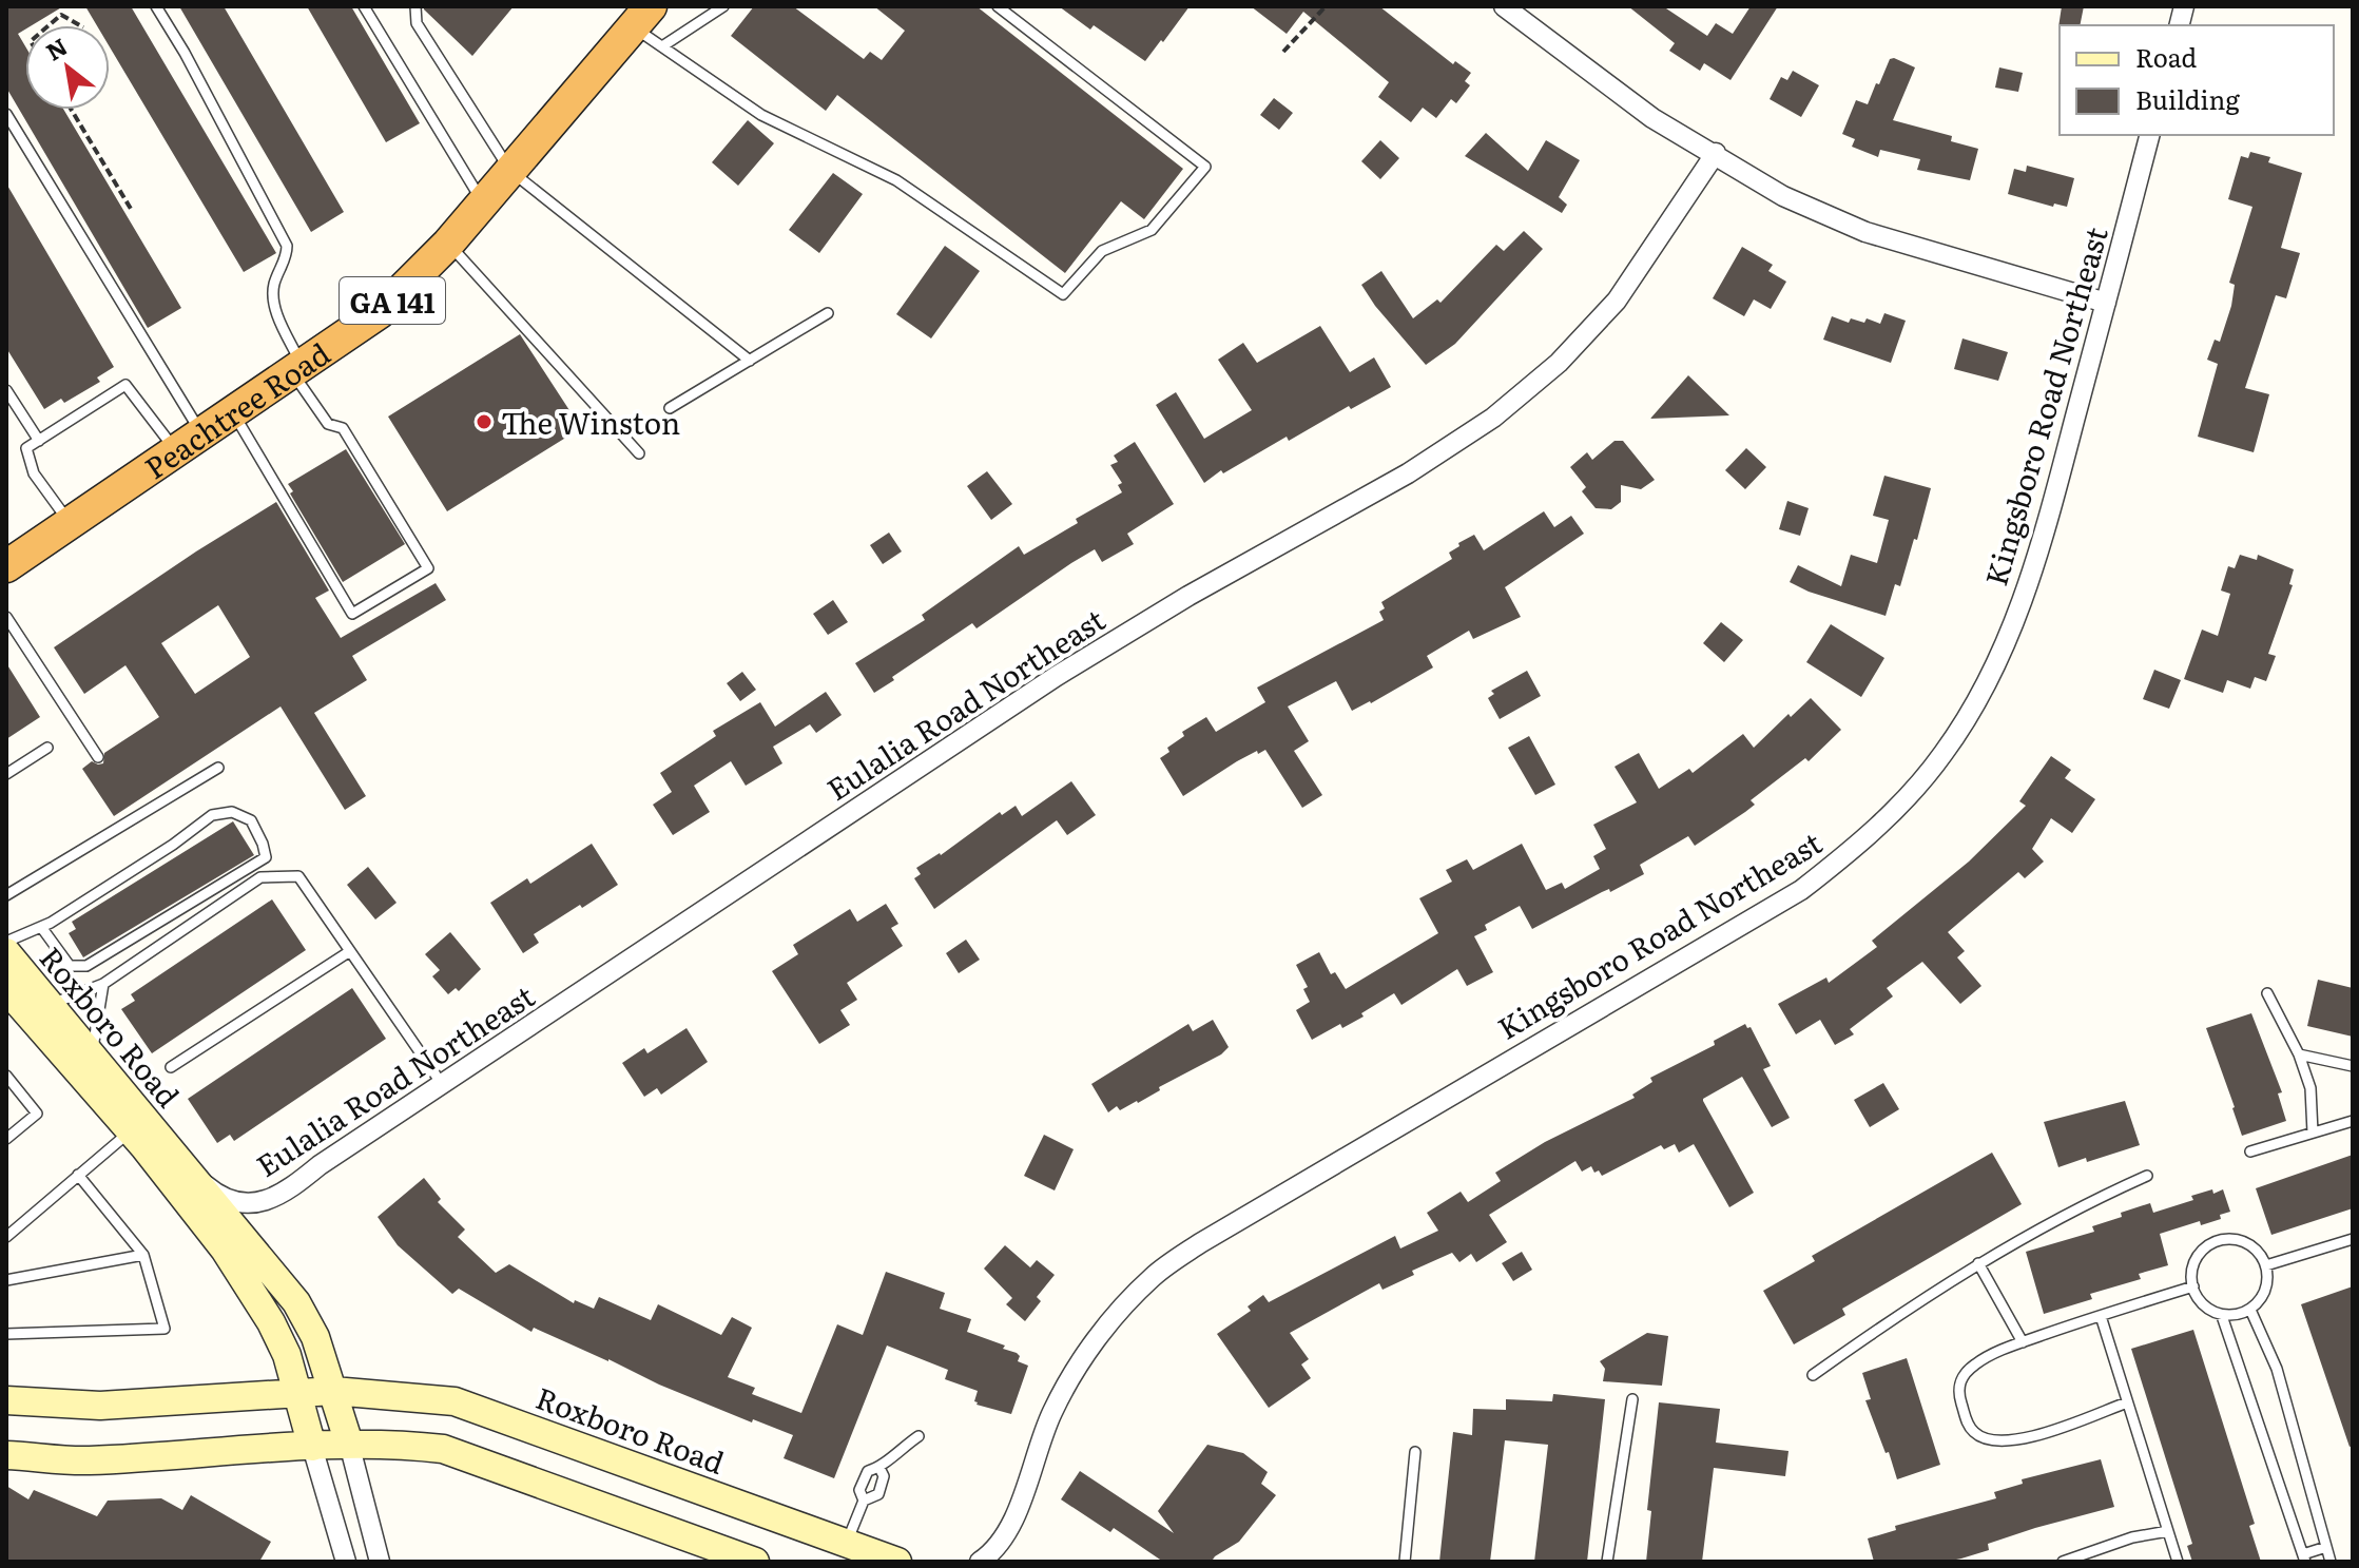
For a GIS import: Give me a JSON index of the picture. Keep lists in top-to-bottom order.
{
  "streets": {
    "highway": ["GA 141", "Peachtree Road"],
    "main road": ["Roxboro Road"],
    "street": ["Kingsboro Road Northeast", "Eulalia Road Northeast"]
  },
  "crossings": [
    ["Eulalia Road Northeast", "Roxboro Road"]
  ],
  "places": ["The Winston"],
  "legend": ["Road", "Building"],
  "north": "top left"
}
